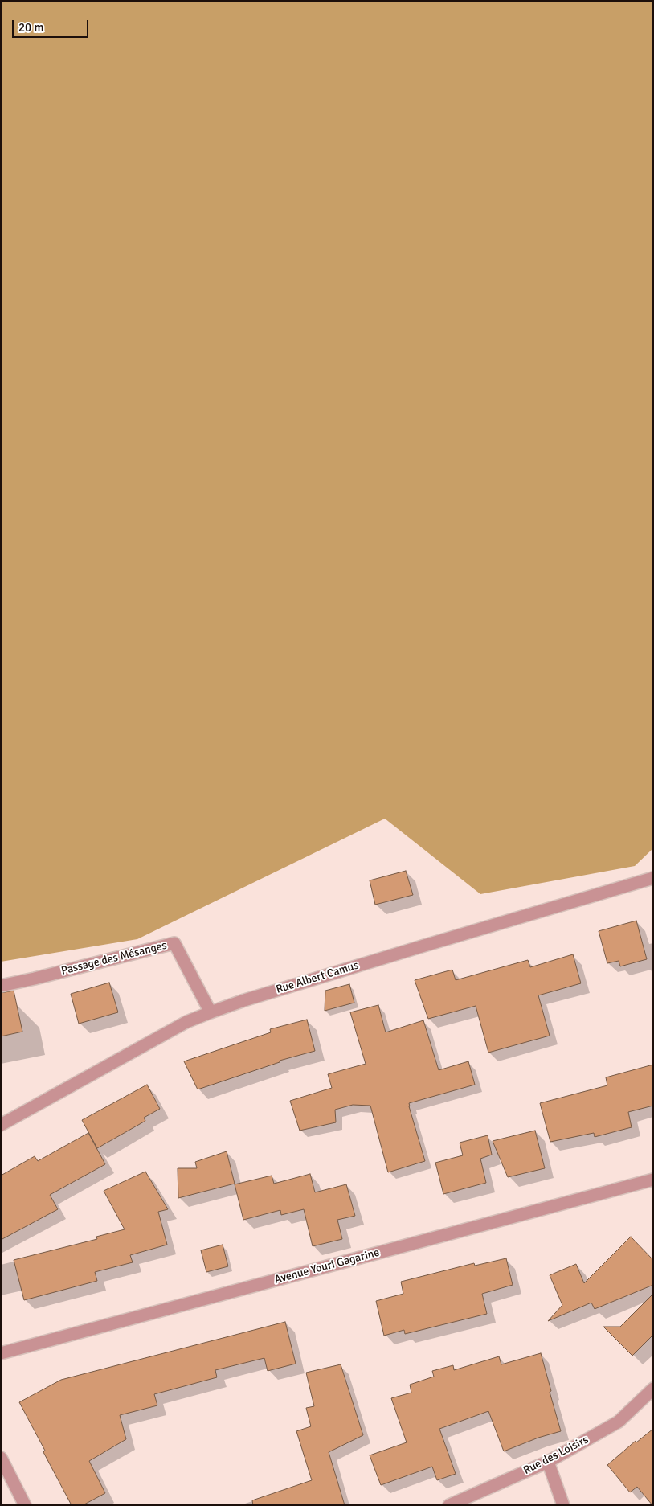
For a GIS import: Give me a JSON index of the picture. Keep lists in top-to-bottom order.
{
  "streets": {
    "street": [
      "Passage des Mésanges",
      "Rue Albert Camus",
      "Avenue Youri Gagarine",
      "Rue des Loisirs"
    ]
  },
  "crossings": [
    ["Passage des Mésanges", "Rue Albert Camus"]
  ],
  "scale_bar": "20 m"
}
